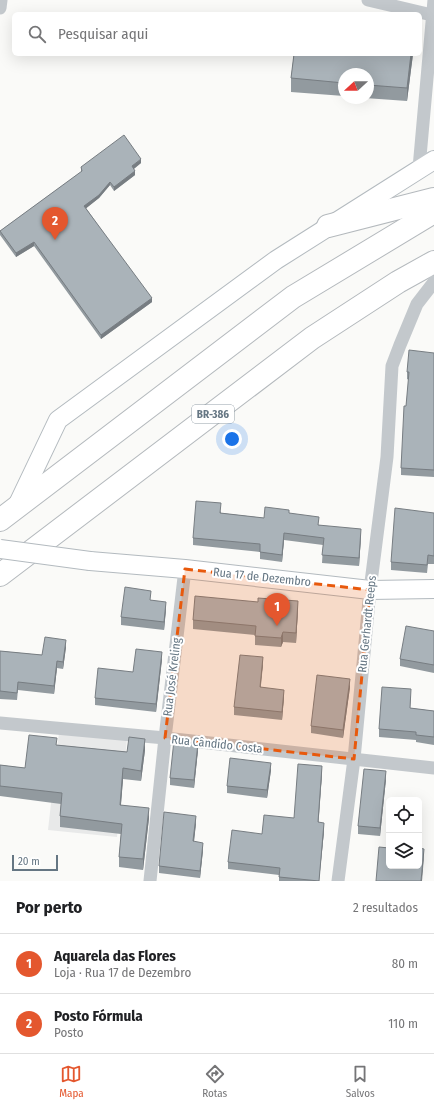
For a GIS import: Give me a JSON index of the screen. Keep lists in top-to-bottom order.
{
  "streets": {
    "highway": ["BR-386"],
    "main road": ["Rua 17 de Dezembro"],
    "street": ["Rua Gerhardt Reeps", "Rua José Kreling", "Rua Cândido Costa"]
  },
  "crossings": [
    ["Rua 17 de Dezembro", "Rua Gerhardt Reeps"],
    ["Rua 17 de Dezembro", "Rua José Kreling"],
    ["Rua Gerhardt Reeps", "Rua Cândido Costa"],
    ["Rua José Kreling", "Rua Cândido Costa"]
  ],
  "scale_bar": "20 m",
  "north": "left",
  "page": {
    "search": "Pesquisar aqui",
    "pins": ["2", "1"],
    "scale": "20 m",
    "heading": ["Por perto", "2 resultados"],
    "list": [
      {
        "mark": "1",
        "name": "Aquarela das Flores",
        "note": "Loja · Rua 17 de Dezembro",
        "value": "80 m"
      },
      {
        "mark": "2",
        "name": "Posto Fórmula",
        "note": "Posto",
        "value": "110 m"
      }
    ],
    "nav": ["Mapa", "Rotas", "Salvos"]
  }
}
